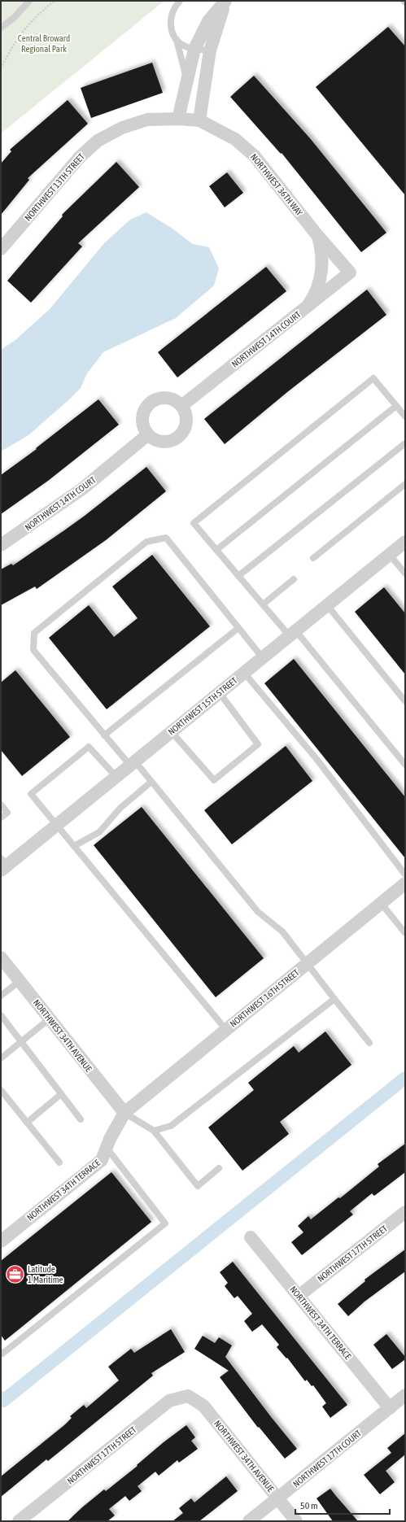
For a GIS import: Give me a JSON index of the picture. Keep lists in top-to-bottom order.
{
  "streets": {
    "street": [
      "NORTHWEST 36TH WAY",
      "NORTHWEST 13TH STREET",
      "NORTHWEST 14TH COURT",
      "NORTHWEST 15TH STREET",
      "NORTHWEST 16TH STREET",
      "NORTHWEST 34TH AVENUE",
      "NORTHWEST 34TH TERRACE",
      "NORTHWEST 17TH STREET",
      "NORTHWEST 17TH COURT"
    ]
  },
  "crossings": [
    ["NORTHWEST 36TH WAY", "NORTHWEST 13TH STREET"],
    ["NORTHWEST 36TH WAY", "NORTHWEST 14TH COURT"],
    ["NORTHWEST 16TH STREET", "NORTHWEST 34TH AVENUE"],
    ["NORTHWEST 16TH STREET", "NORTHWEST 34TH TERRACE"],
    ["NORTHWEST 34TH AVENUE", "NORTHWEST 34TH TERRACE"],
    ["NORTHWEST 34TH AVENUE", "NORTHWEST 17TH STREET"],
    ["NORTHWEST 34TH AVENUE", "NORTHWEST 17TH COURT"],
    ["NORTHWEST 34TH TERRACE", "NORTHWEST 17TH STREET"],
    ["NORTHWEST 34TH TERRACE", "NORTHWEST 17TH COURT"]
  ],
  "parks": ["Central Broward Regional Park"],
  "places": {
    "office": ["Latitude 1 Maritime"]
  },
  "scale_bar": "50 m"
}
